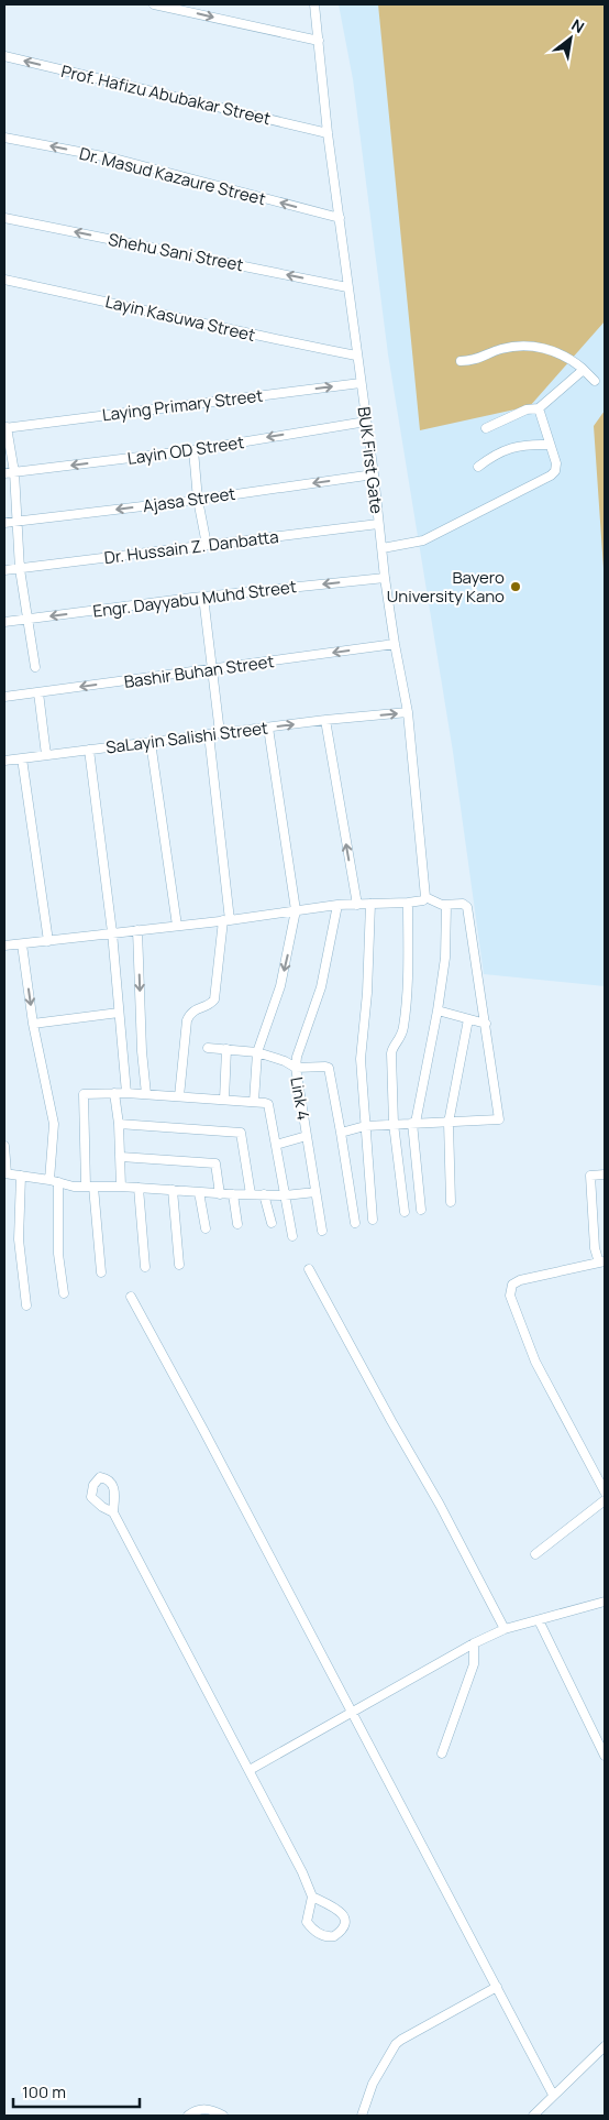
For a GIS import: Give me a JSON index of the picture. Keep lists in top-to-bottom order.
{
  "streets": {
    "street": [
      "Prof. Hafizu Abubakar Street",
      "Dr. Masud Kazaure Street",
      "Shehu Sani Street",
      "Layin Kasuwa Street",
      "Laying Primary Street",
      "Layin OD Street",
      "BUK First Gate",
      "Ajasa Street",
      "Dr. Hussain Z. Danbatta",
      "Engr. Dayyabu Muhd Street",
      "Bashir Buhan Street",
      "SaLayin Salishi Street",
      "Link 4"
    ]
  },
  "crossings": [
    ["Prof. Hafizu Abubakar Street", "BUK First Gate"],
    ["Dr. Masud Kazaure Street", "BUK First Gate"],
    ["Shehu Sani Street", "BUK First Gate"],
    ["Layin Kasuwa Street", "BUK First Gate"],
    ["Laying Primary Street", "BUK First Gate"],
    ["Layin OD Street", "BUK First Gate"],
    ["BUK First Gate", "Ajasa Street"],
    ["BUK First Gate", "Dr. Hussain Z. Danbatta"],
    ["BUK First Gate", "Engr. Dayyabu Muhd Street"],
    ["BUK First Gate", "Bashir Buhan Street"],
    ["BUK First Gate", "SaLayin Salishi Street"]
  ],
  "one_way": [
    "Prof. Hafizu Abubakar Street",
    "Dr. Masud Kazaure Street",
    "Shehu Sani Street",
    "Laying Primary Street",
    "Layin OD Street",
    "Ajasa Street",
    "Engr. Dayyabu Muhd Street",
    "Bashir Buhan Street"
  ],
  "places": ["Bayero University Kano"],
  "scale_bar": "100 m",
  "north": "top right"
}
